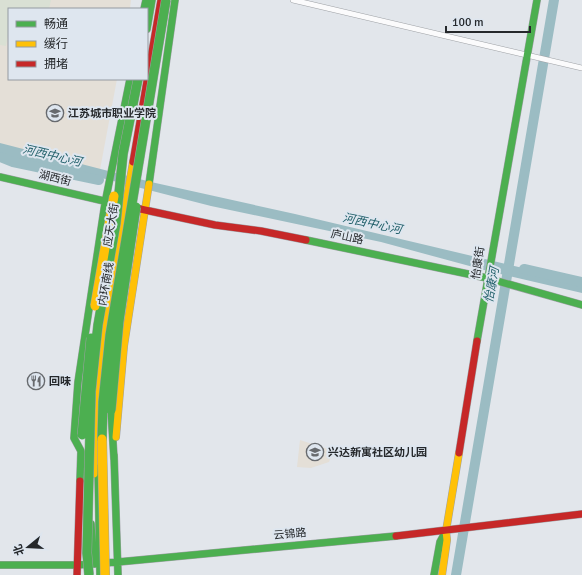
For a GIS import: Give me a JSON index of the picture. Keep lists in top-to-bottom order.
{
  "streets": {
    "main road": [
      "湖西街",
      "应天大街",
      "庐山路",
      "怡康街",
      "内环南线",
      "云锦路"
    ]
  },
  "crossings": [
    ["湖西街", "应天大街"],
    ["湖西街", "庐山路"],
    ["应天大街", "庐山路"],
    ["应天大街", "内环南线"],
    ["应天大街", "云锦路"],
    ["庐山路", "怡康街"],
    ["怡康街", "云锦路"]
  ],
  "water": ["河西中心河", "怡康河"],
  "places": {
    "school or university": ["江苏城市职业学院", "兴达新寓社区幼儿园"],
    "restaurant": ["回味"]
  },
  "legend": ["畅通", "缓行", "拥堵"],
  "scale_bar": "100 m",
  "north": "left"
}
